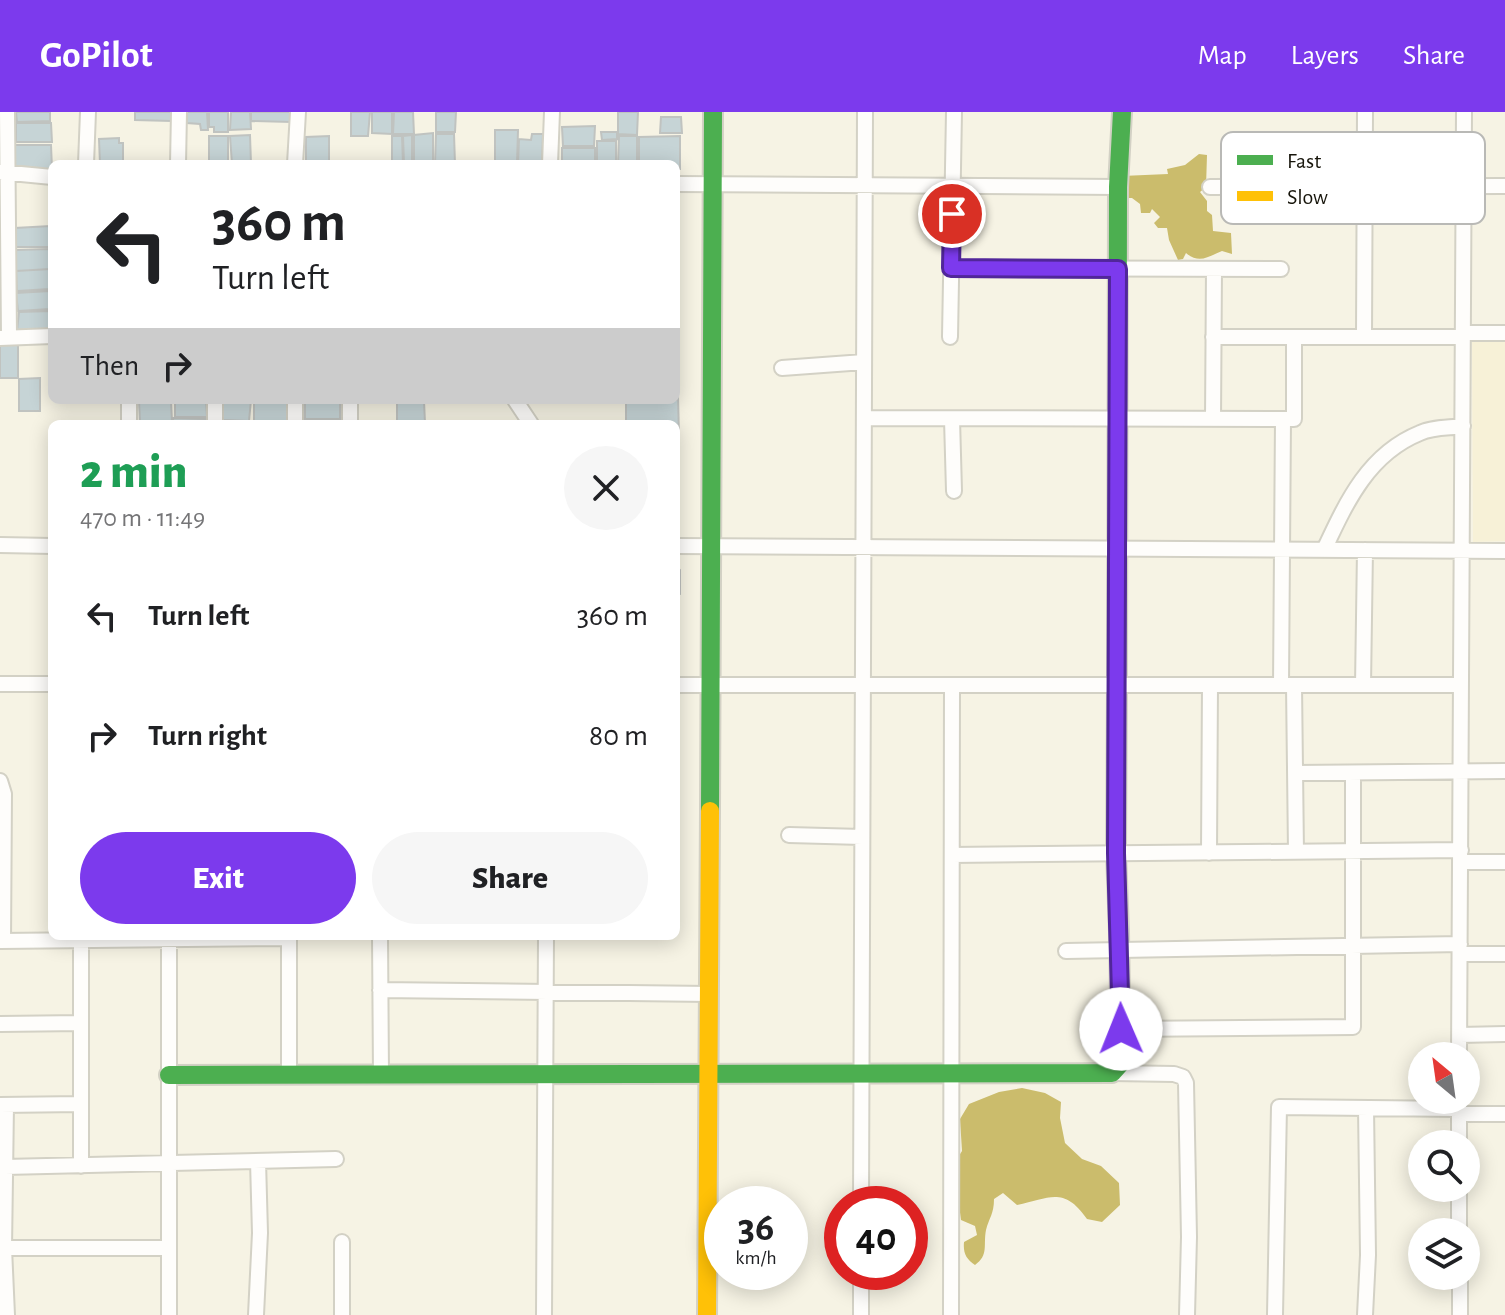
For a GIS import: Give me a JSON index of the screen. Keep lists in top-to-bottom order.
{
  "legend": ["Fast", "Slow"],
  "north": "top left",
  "page": {
    "header": "GoPilot",
    "nav": ["Map", "Layers", "Share"],
    "turn": ["360 m", "Turn left"],
    "then": "Then",
    "heading": ["2 min", "470 m · 11:49"],
    "list": [
      {
        "name": "Turn left",
        "value": "360 m"
      },
      {
        "name": "Turn right",
        "value": "80 m"
      }
    ],
    "buttons": ["Exit", "Share"],
    "speed": "36 km/h",
    "limit": "40"
  }
}
